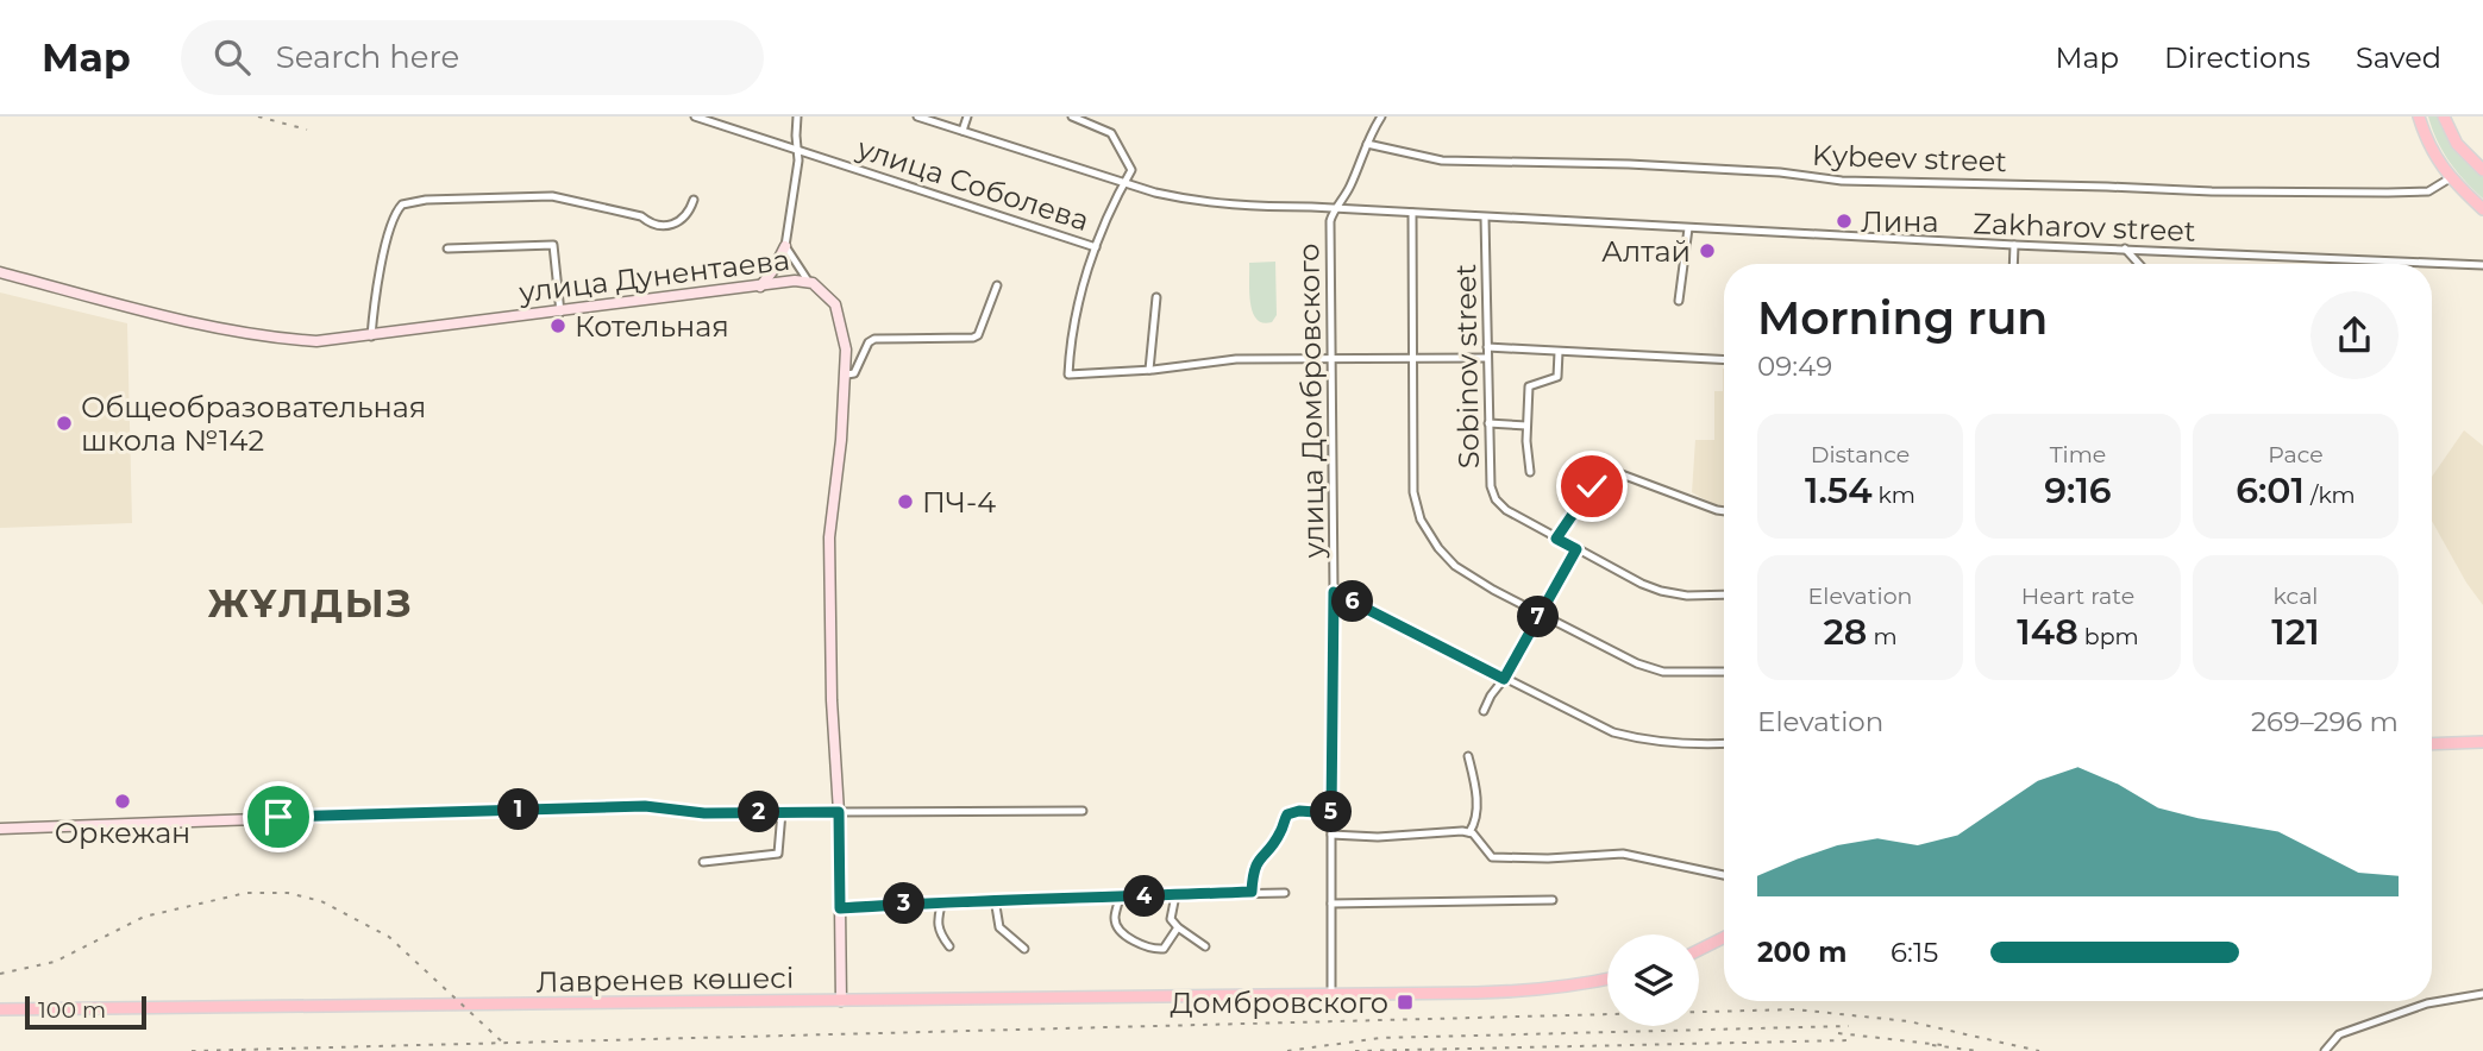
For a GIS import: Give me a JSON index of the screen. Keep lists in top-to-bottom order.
{
  "streets": {
    "main road": ["Лавренев көшесі"],
    "street": [
      "Kybeev street",
      "улица Соболева",
      "Zakharov street",
      "улица Дунентаева",
      "Sobinov street",
      "улица Домбровского"
    ]
  },
  "crossings": [
    ["улица Соболева", "Zakharov street"],
    ["улица Соболева", "Sobinov street"],
    ["улица Соболева", "улица Домбровского"],
    ["Zakharov street", "Sobinov street"],
    ["Zakharov street", "улица Домбровского"],
    ["улица Дунентаева", "Лавренев көшесі"],
    ["улица Домбровского", "Лавренев көшесі"]
  ],
  "districts": ["ЖҰЛДЫЗ"],
  "places": {
    "other": [
      "Лина",
      "Алтай",
      "Котельная",
      "Общеобразовательная школа №142",
      "ПЧ-4",
      "Оркежан"
    ],
    "transit": ["Домбровского"]
  },
  "scale_bar": "100 m",
  "page": {
    "header": "Map",
    "search": "Search here",
    "nav": ["Map", "Directions", "Saved"],
    "heading": ["Morning run", "09:49"],
    "stats": [
      ["Distance", "1.54 km"],
      ["Time", "9:16"],
      ["Pace", "6:01 /km"],
      ["Elevation", "28 m"],
      ["Heart rate", "148 bpm"],
      ["kcal", "121"]
    ],
    "pins": [
      "6",
      "7",
      "1",
      "2",
      "5",
      "4",
      "3"
    ],
    "chart": ["Elevation", "269–296 m"],
    "list": [
      {
        "name": "200 m",
        "note": "6:15"
      }
    ],
    "scale": "100 m"
  }
}
